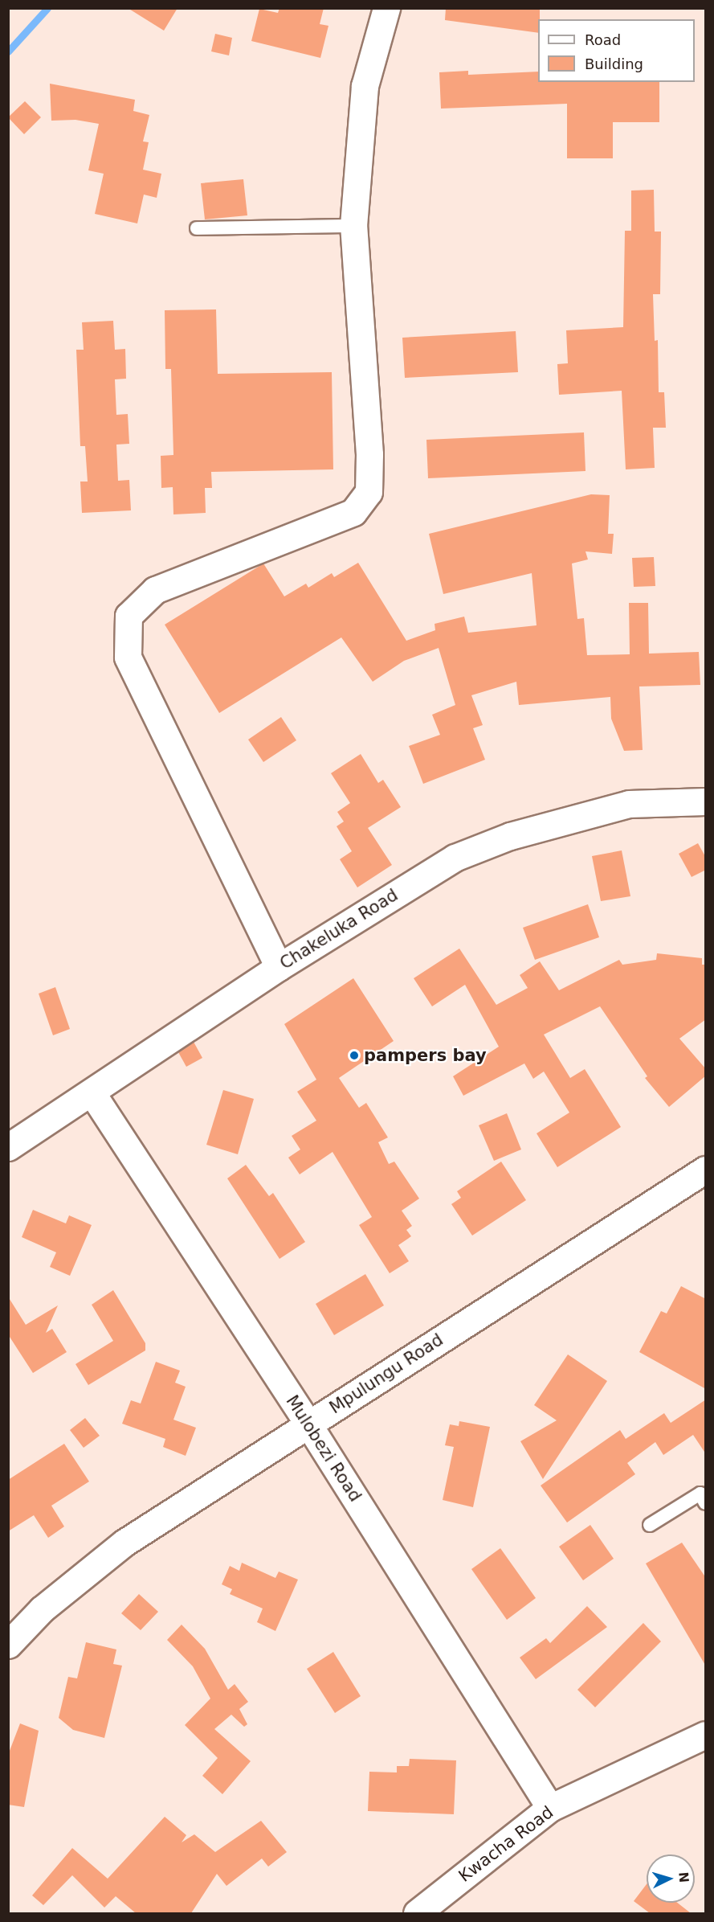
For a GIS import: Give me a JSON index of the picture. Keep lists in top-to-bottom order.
{
  "streets": {
    "street": [
      "Chakeluka Road",
      "Mpulungu Road",
      "Mulobezi Road",
      "Kwacha Road"
    ]
  },
  "crossings": [
    ["Chakeluka Road", "Mulobezi Road"],
    ["Mpulungu Road", "Mulobezi Road"],
    ["Mulobezi Road", "Kwacha Road"]
  ],
  "places": ["pampers bay"],
  "legend": ["Road", "Building"],
  "north": "right"
}
